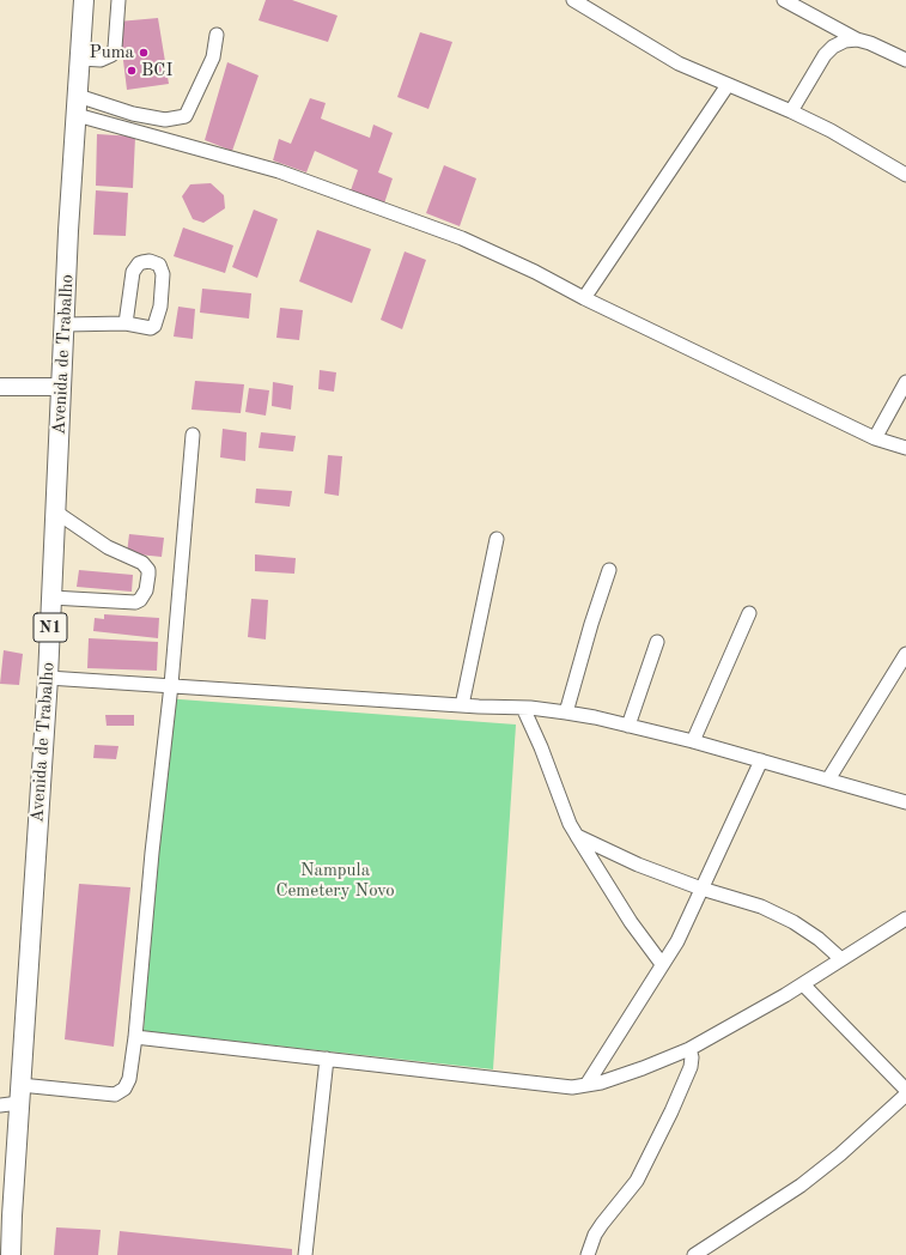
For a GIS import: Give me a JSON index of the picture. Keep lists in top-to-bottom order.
{
  "streets": {
    "highway": ["Avenida de Trabalho", "N1"]
  },
  "parks": ["Nampula Cemetery Novo"],
  "places": ["Puma", "BCI"]
}
